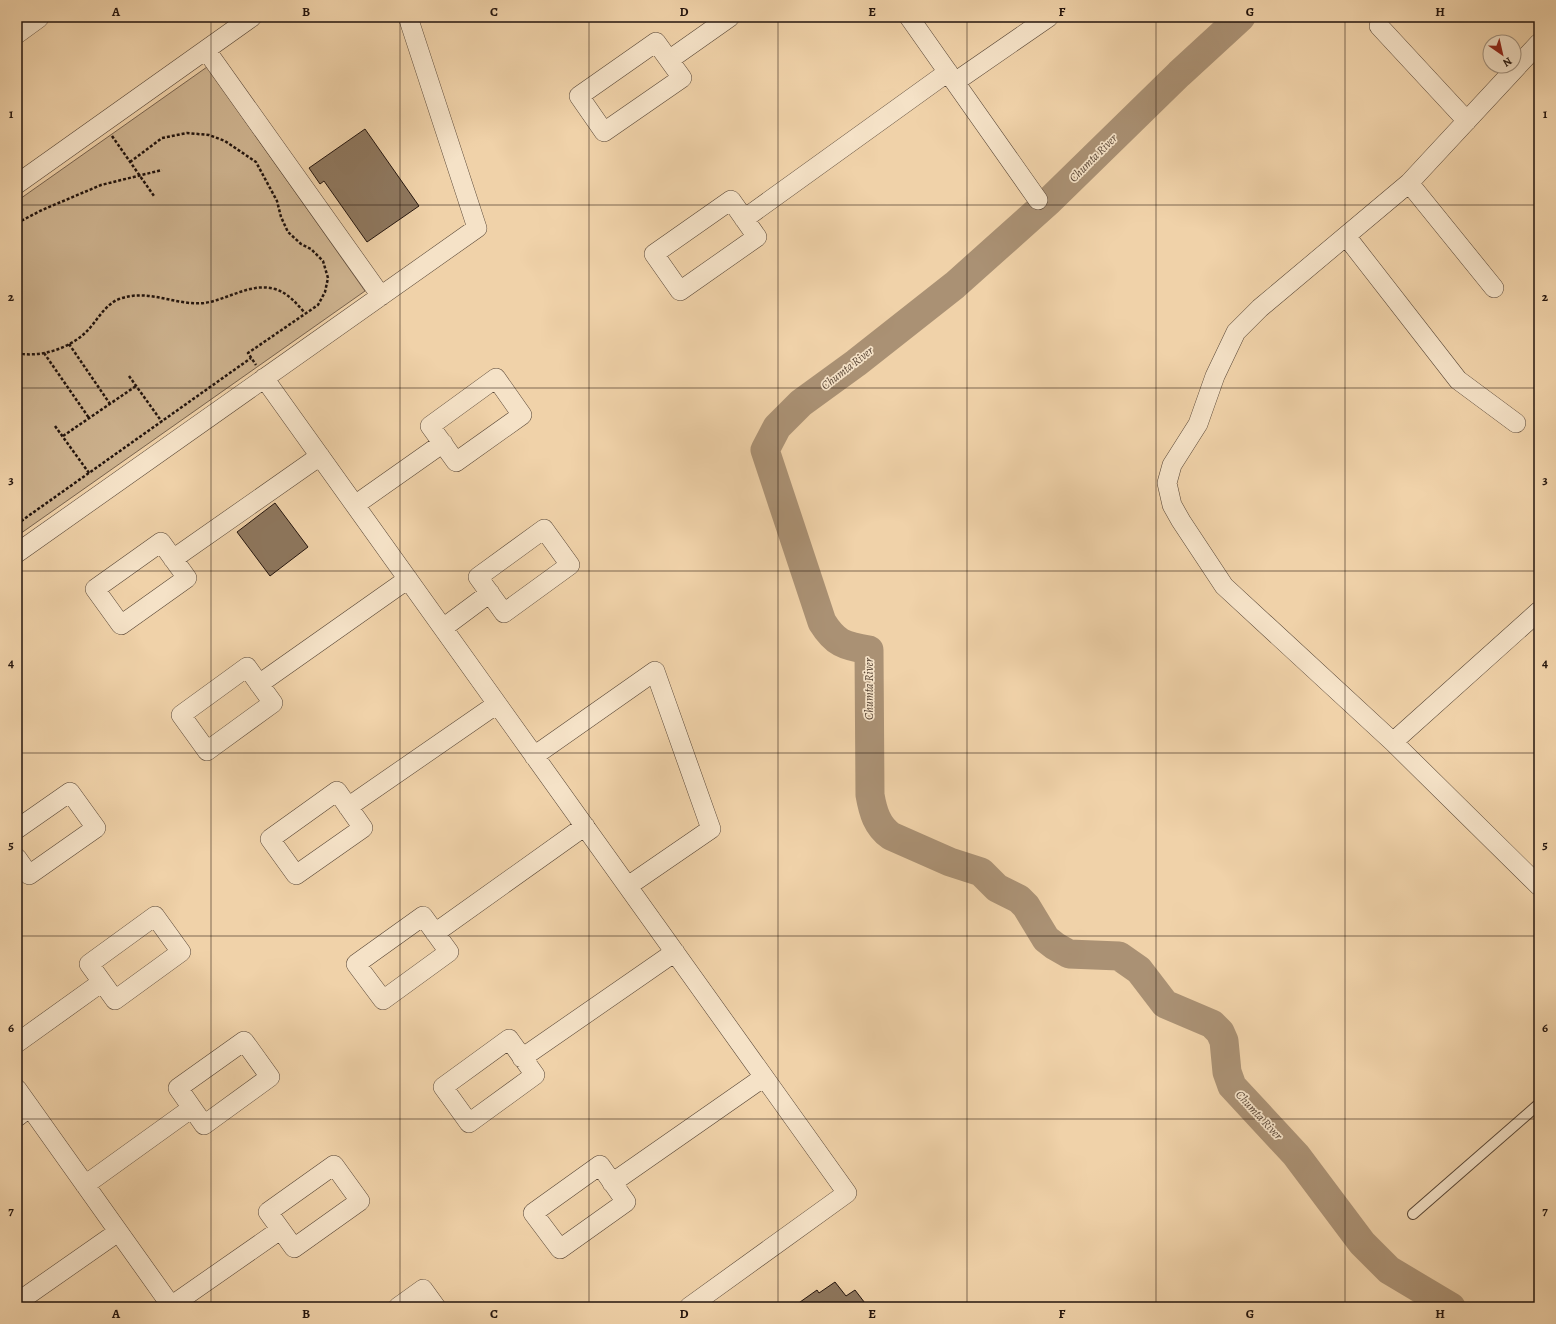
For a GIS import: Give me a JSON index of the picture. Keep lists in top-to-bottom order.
{
  "water": ["Chumta River"],
  "north": "bottom right",
  "grid": {
    "columns": [
      "A",
      "B",
      "C",
      "D",
      "E",
      "F",
      "G",
      "H"
    ],
    "rows": [
      "1",
      "2",
      "3",
      "4",
      "5",
      "6",
      "7"
    ]
  }
}
